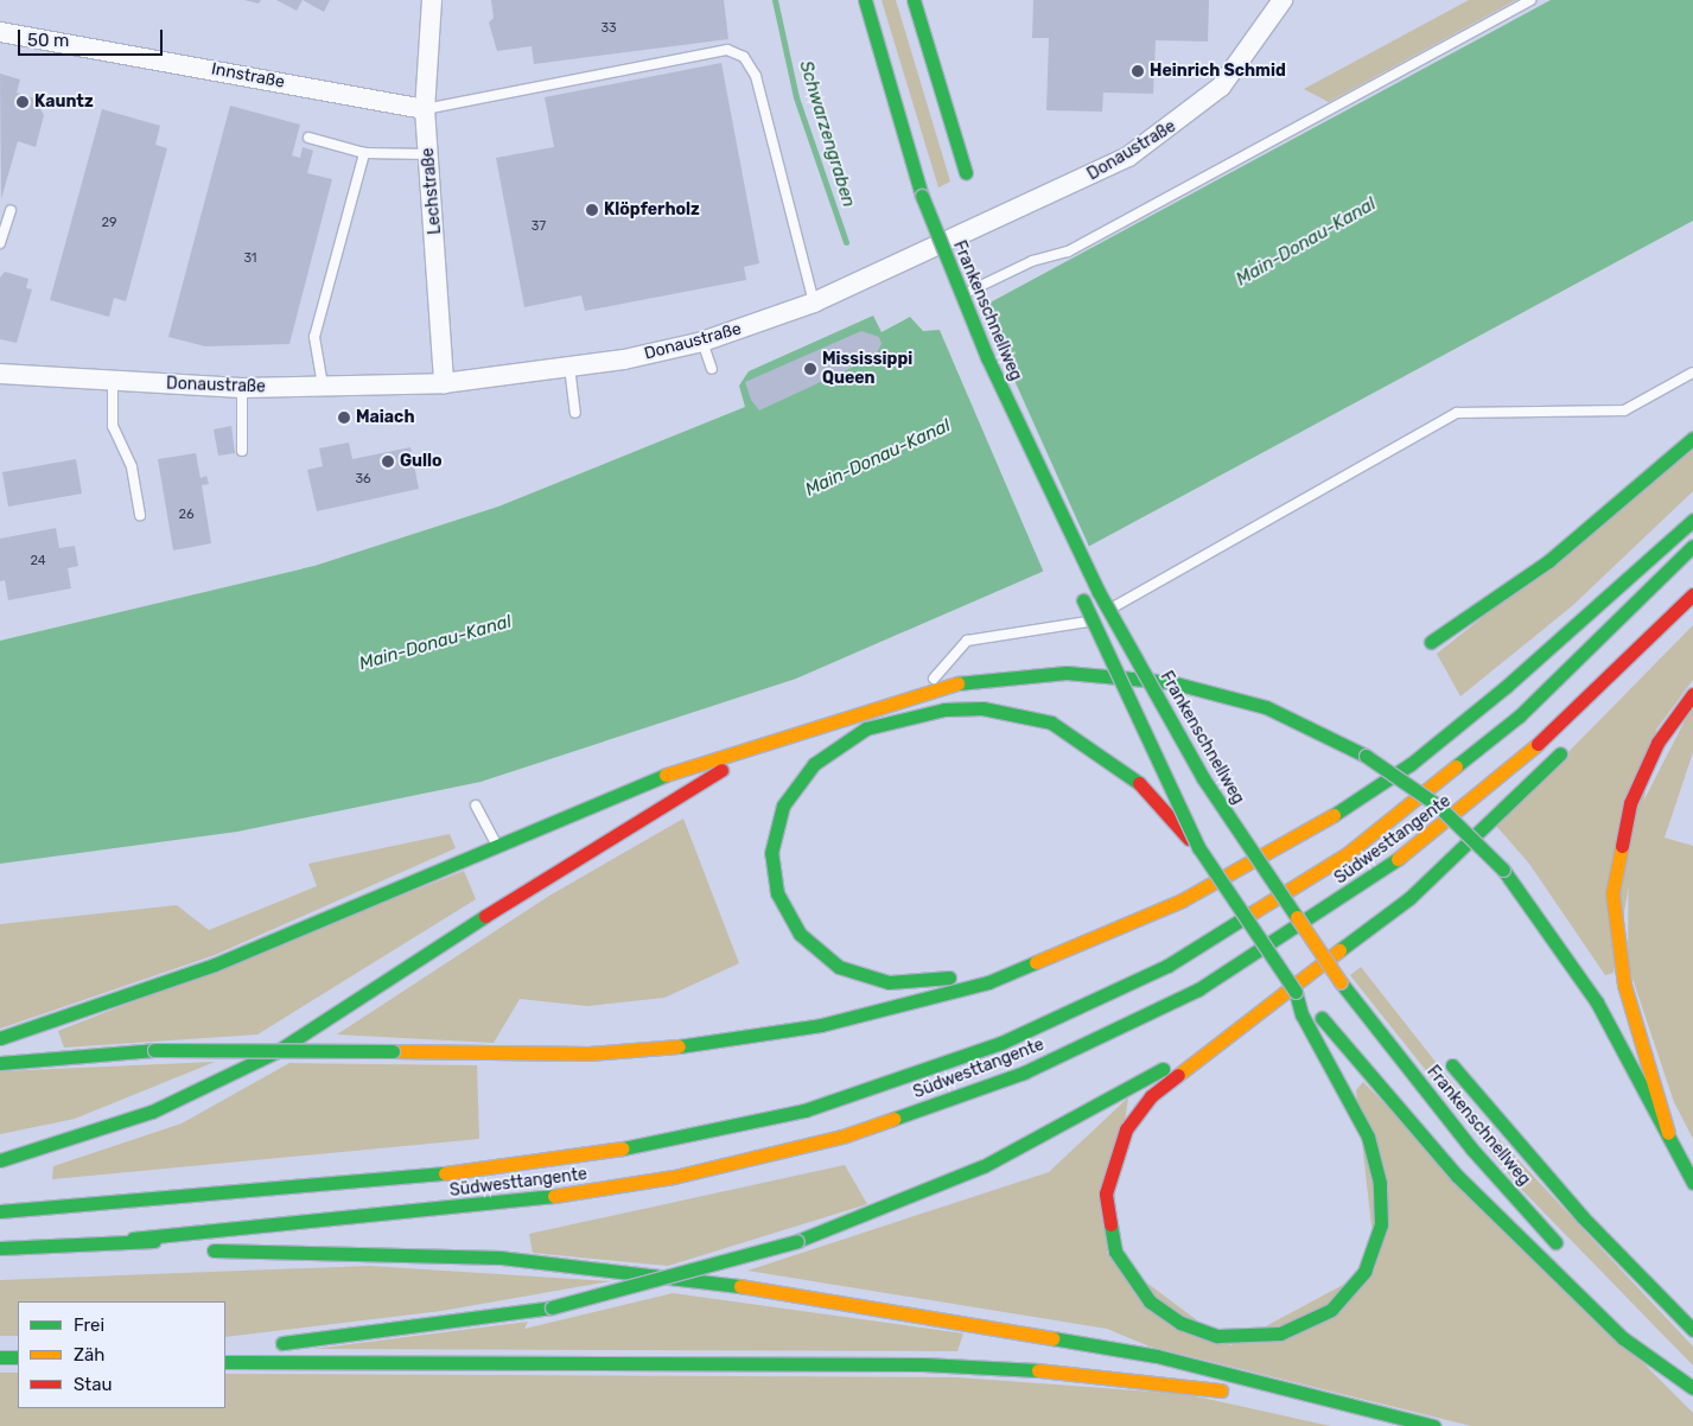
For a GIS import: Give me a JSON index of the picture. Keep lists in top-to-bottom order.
{
  "streets": {
    "highway": ["Frankenschnellweg", "Südwesttangente"],
    "street": ["Innstraße", "Donaustraße", "Lechstraße"]
  },
  "crossings": [
    ["Innstraße", "Lechstraße"],
    ["Donaustraße", "Lechstraße"]
  ],
  "water": ["Schwarzengraben", "Main-Donau-Kanal"],
  "places": [
    "Heinrich Schmid",
    "Kauntz",
    "Klöpferholz",
    "Mississippi Queen",
    "Maiach",
    "Gullo"
  ],
  "house_numbers": [
    "33",
    "29",
    "37",
    "31",
    "36",
    "26",
    "24"
  ],
  "legend": ["Frei", "Zäh", "Stau"],
  "scale_bar": "50 m"
}
